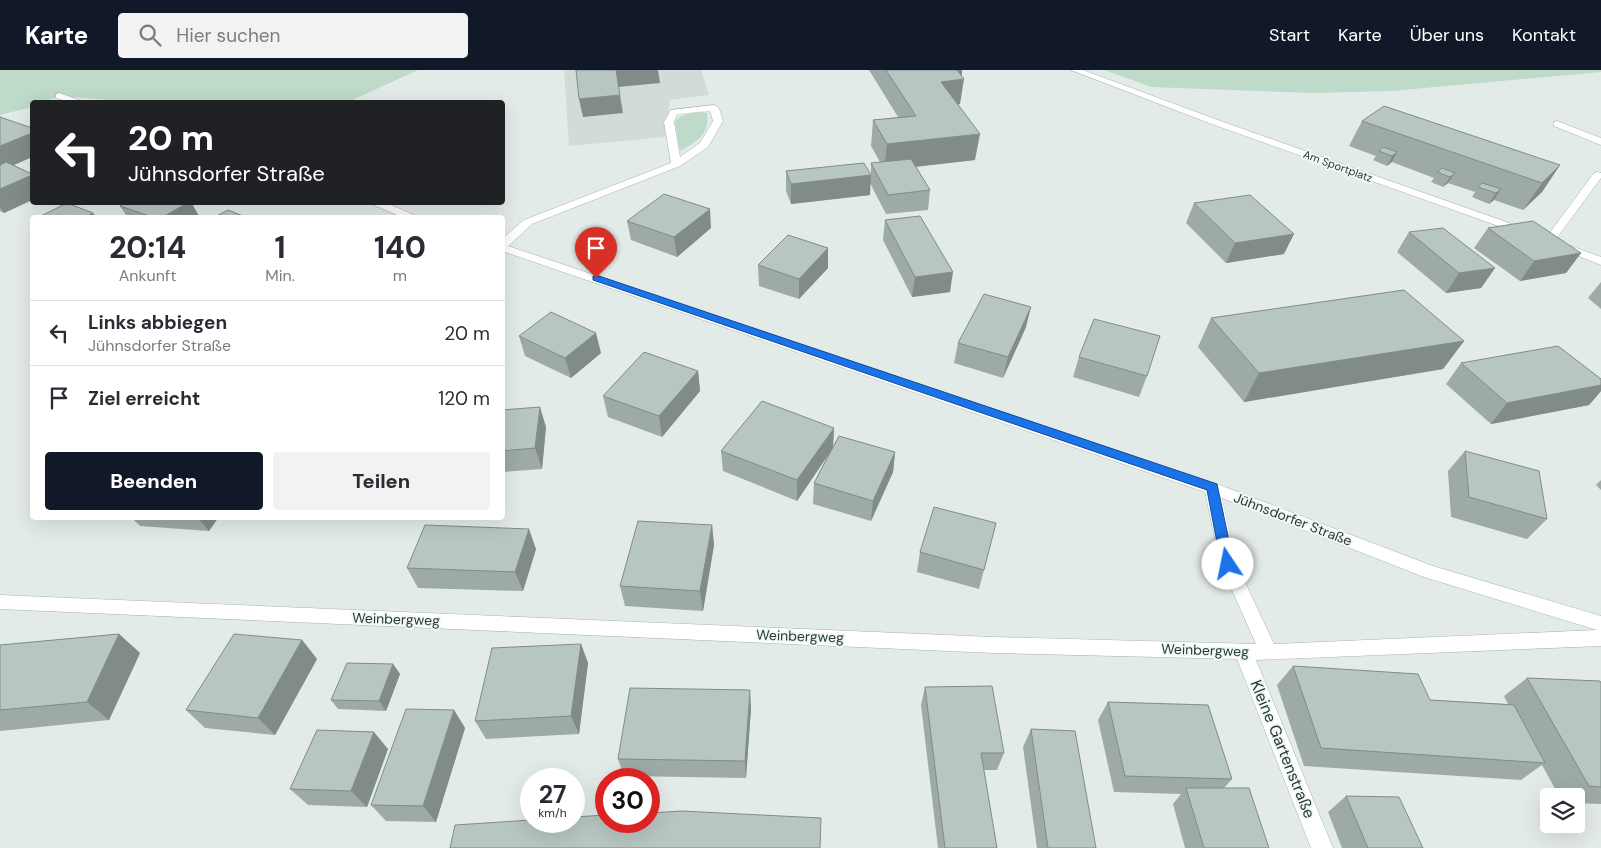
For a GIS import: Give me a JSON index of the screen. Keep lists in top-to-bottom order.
{
  "streets": {
    "street": [
      "Am Sportplatz",
      "Jühnsdorfer Straße",
      "Weinbergweg",
      "Kleine Gartenstraße"
    ]
  },
  "crossings": [
    ["Weinbergweg", "Kleine Gartenstraße"]
  ],
  "page": {
    "header": "Karte",
    "search": "Hier suchen",
    "nav": [
      "Start",
      "Karte",
      "Über uns",
      "Kontakt"
    ],
    "turn": ["20 m", "Jühnsdorfer Straße"],
    "eta": [
      "20:14",
      "Ankunft",
      "1",
      "Min.",
      "140",
      "m"
    ],
    "list": [
      {
        "name": "Links abbiegen",
        "note": "Jühnsdorfer Straße",
        "value": "20 m"
      },
      {
        "name": "Ziel erreicht",
        "value": "120 m"
      }
    ],
    "buttons": ["Beenden", "Teilen"],
    "speed": "27 km/h",
    "limit": "30"
  }
}
